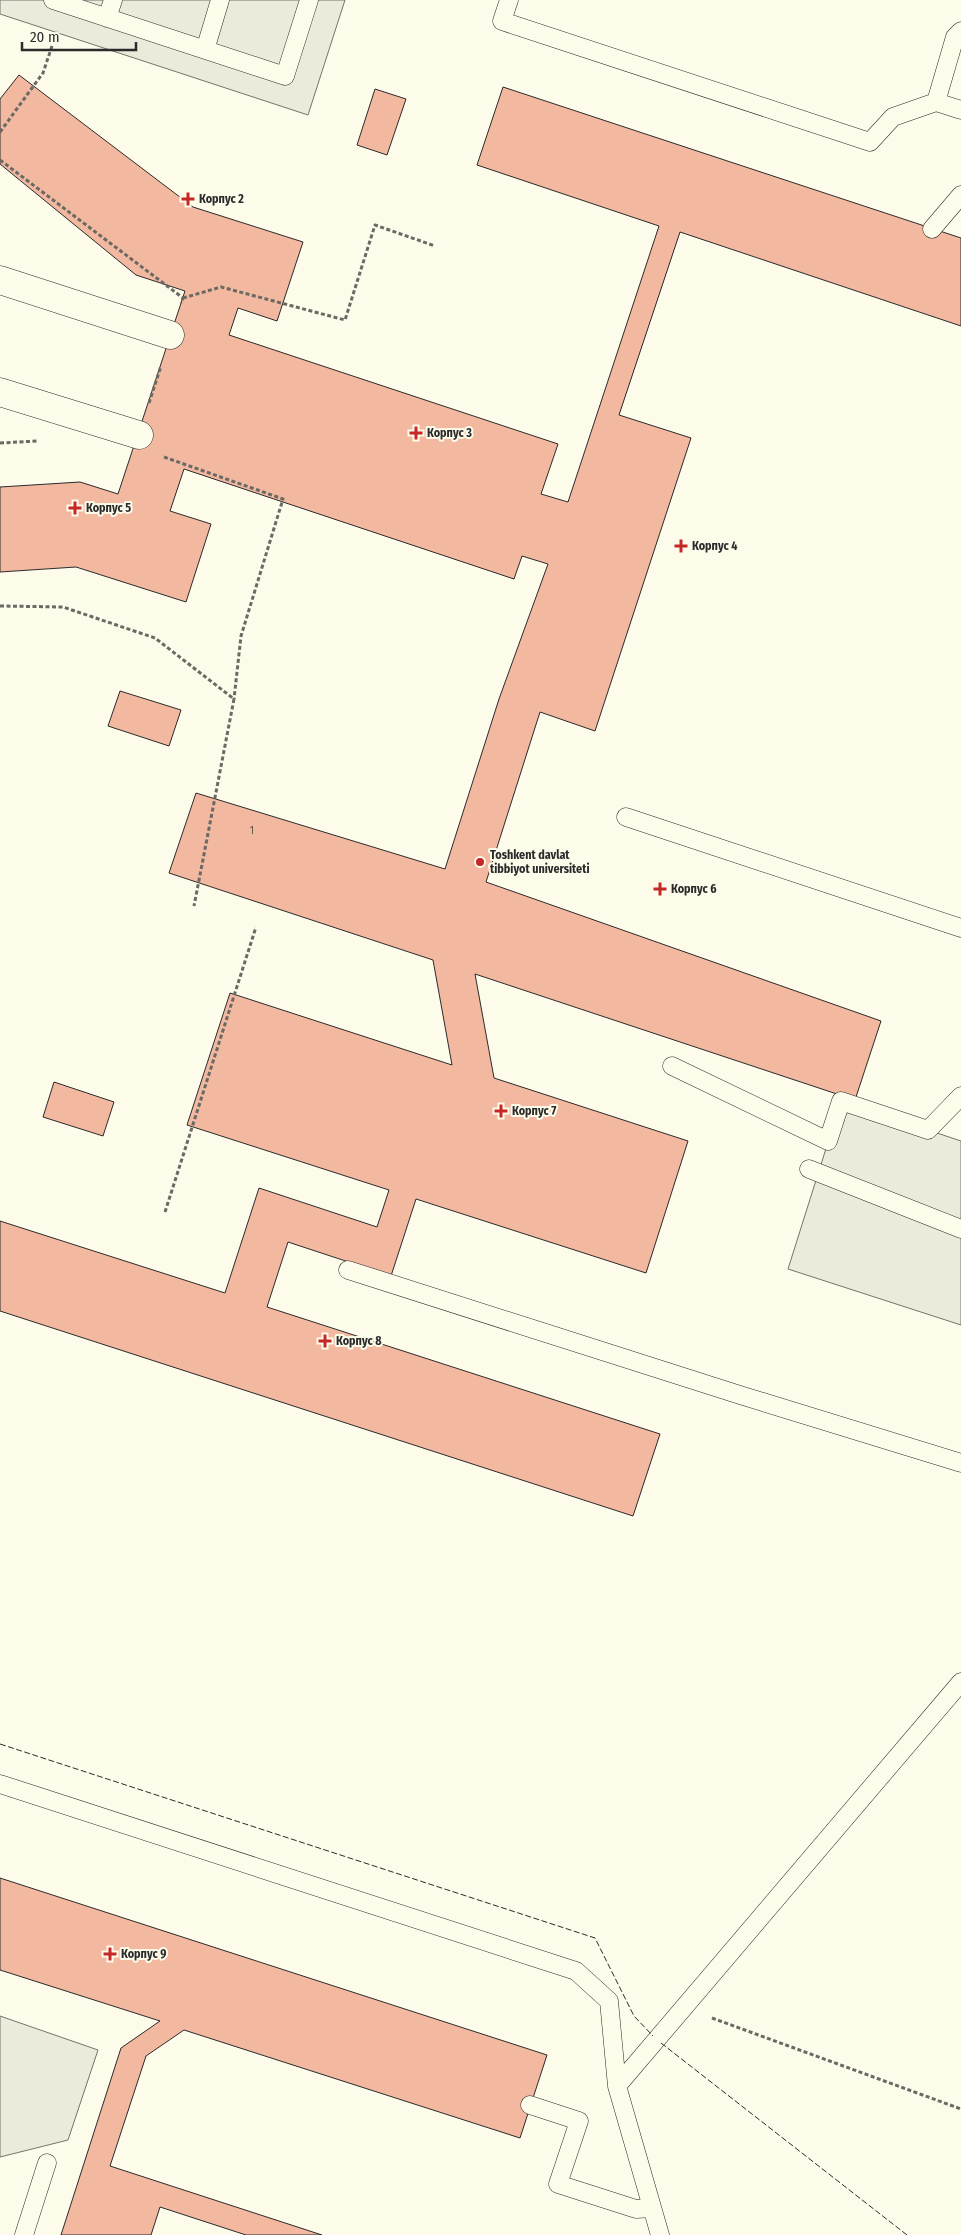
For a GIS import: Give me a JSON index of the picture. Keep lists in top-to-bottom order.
{
  "places": {
    "health": [
      "Корпус 2",
      "Корпус 3",
      "Корпус 5",
      "Корпус 4",
      "Корпус 6",
      "Корпус 7",
      "Корпус 8",
      "Корпус 9"
    ],
    "other": ["Toshkent davlat tibbiyot universiteti"]
  },
  "house_numbers": ["1"],
  "scale_bar": "20 m"
}
